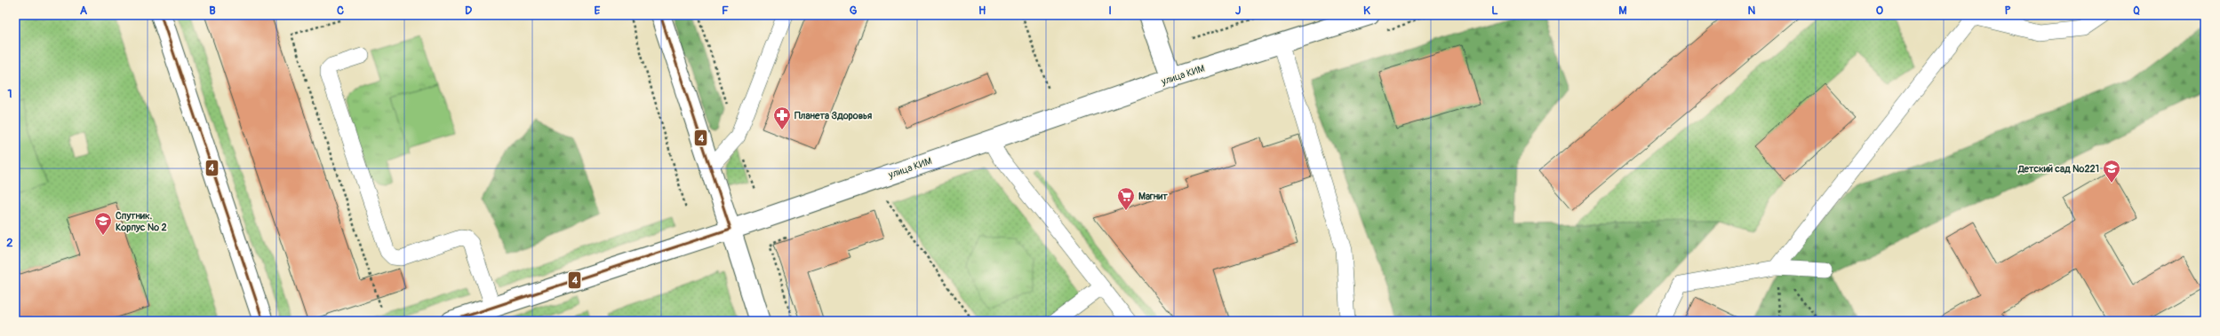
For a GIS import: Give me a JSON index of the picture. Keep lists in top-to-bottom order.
{
  "streets": {
    "street": ["улица КИМ"]
  },
  "places": {
    "pharmacy": ["Планета Здоровья"],
    "school or university": ["Детский сад №221", "Спутник. Корпус № 2"],
    "supermarket": ["Магнит"]
  },
  "lines": ["transit line 4"],
  "grid": {
    "columns": [
      "A",
      "B",
      "C",
      "D",
      "E",
      "F",
      "G",
      "H",
      "I",
      "J",
      "K",
      "L",
      "M",
      "N",
      "O",
      "P",
      "Q"
    ],
    "rows": ["1", "2"]
  }
}
